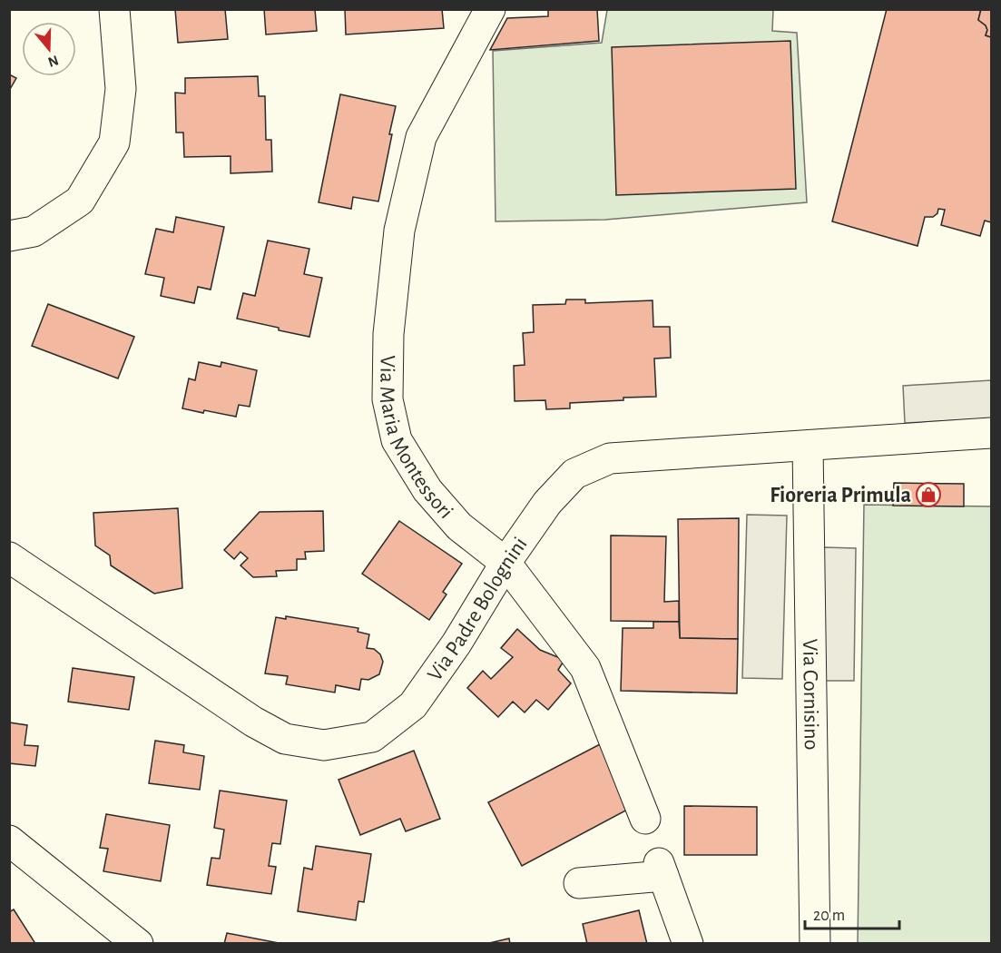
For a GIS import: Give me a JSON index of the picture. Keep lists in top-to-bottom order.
{
  "streets": {
    "street": ["Via Maria Montessori", "Via Padre Bolognini", "Via Cornisino"]
  },
  "crossings": [
    ["Via Maria Montessori", "Via Padre Bolognini"],
    ["Via Padre Bolognini", "Via Cornisino"]
  ],
  "places": {
    "shop": ["Fioreria Primula"]
  },
  "scale_bar": "20 m",
  "north": "bottom"
}
